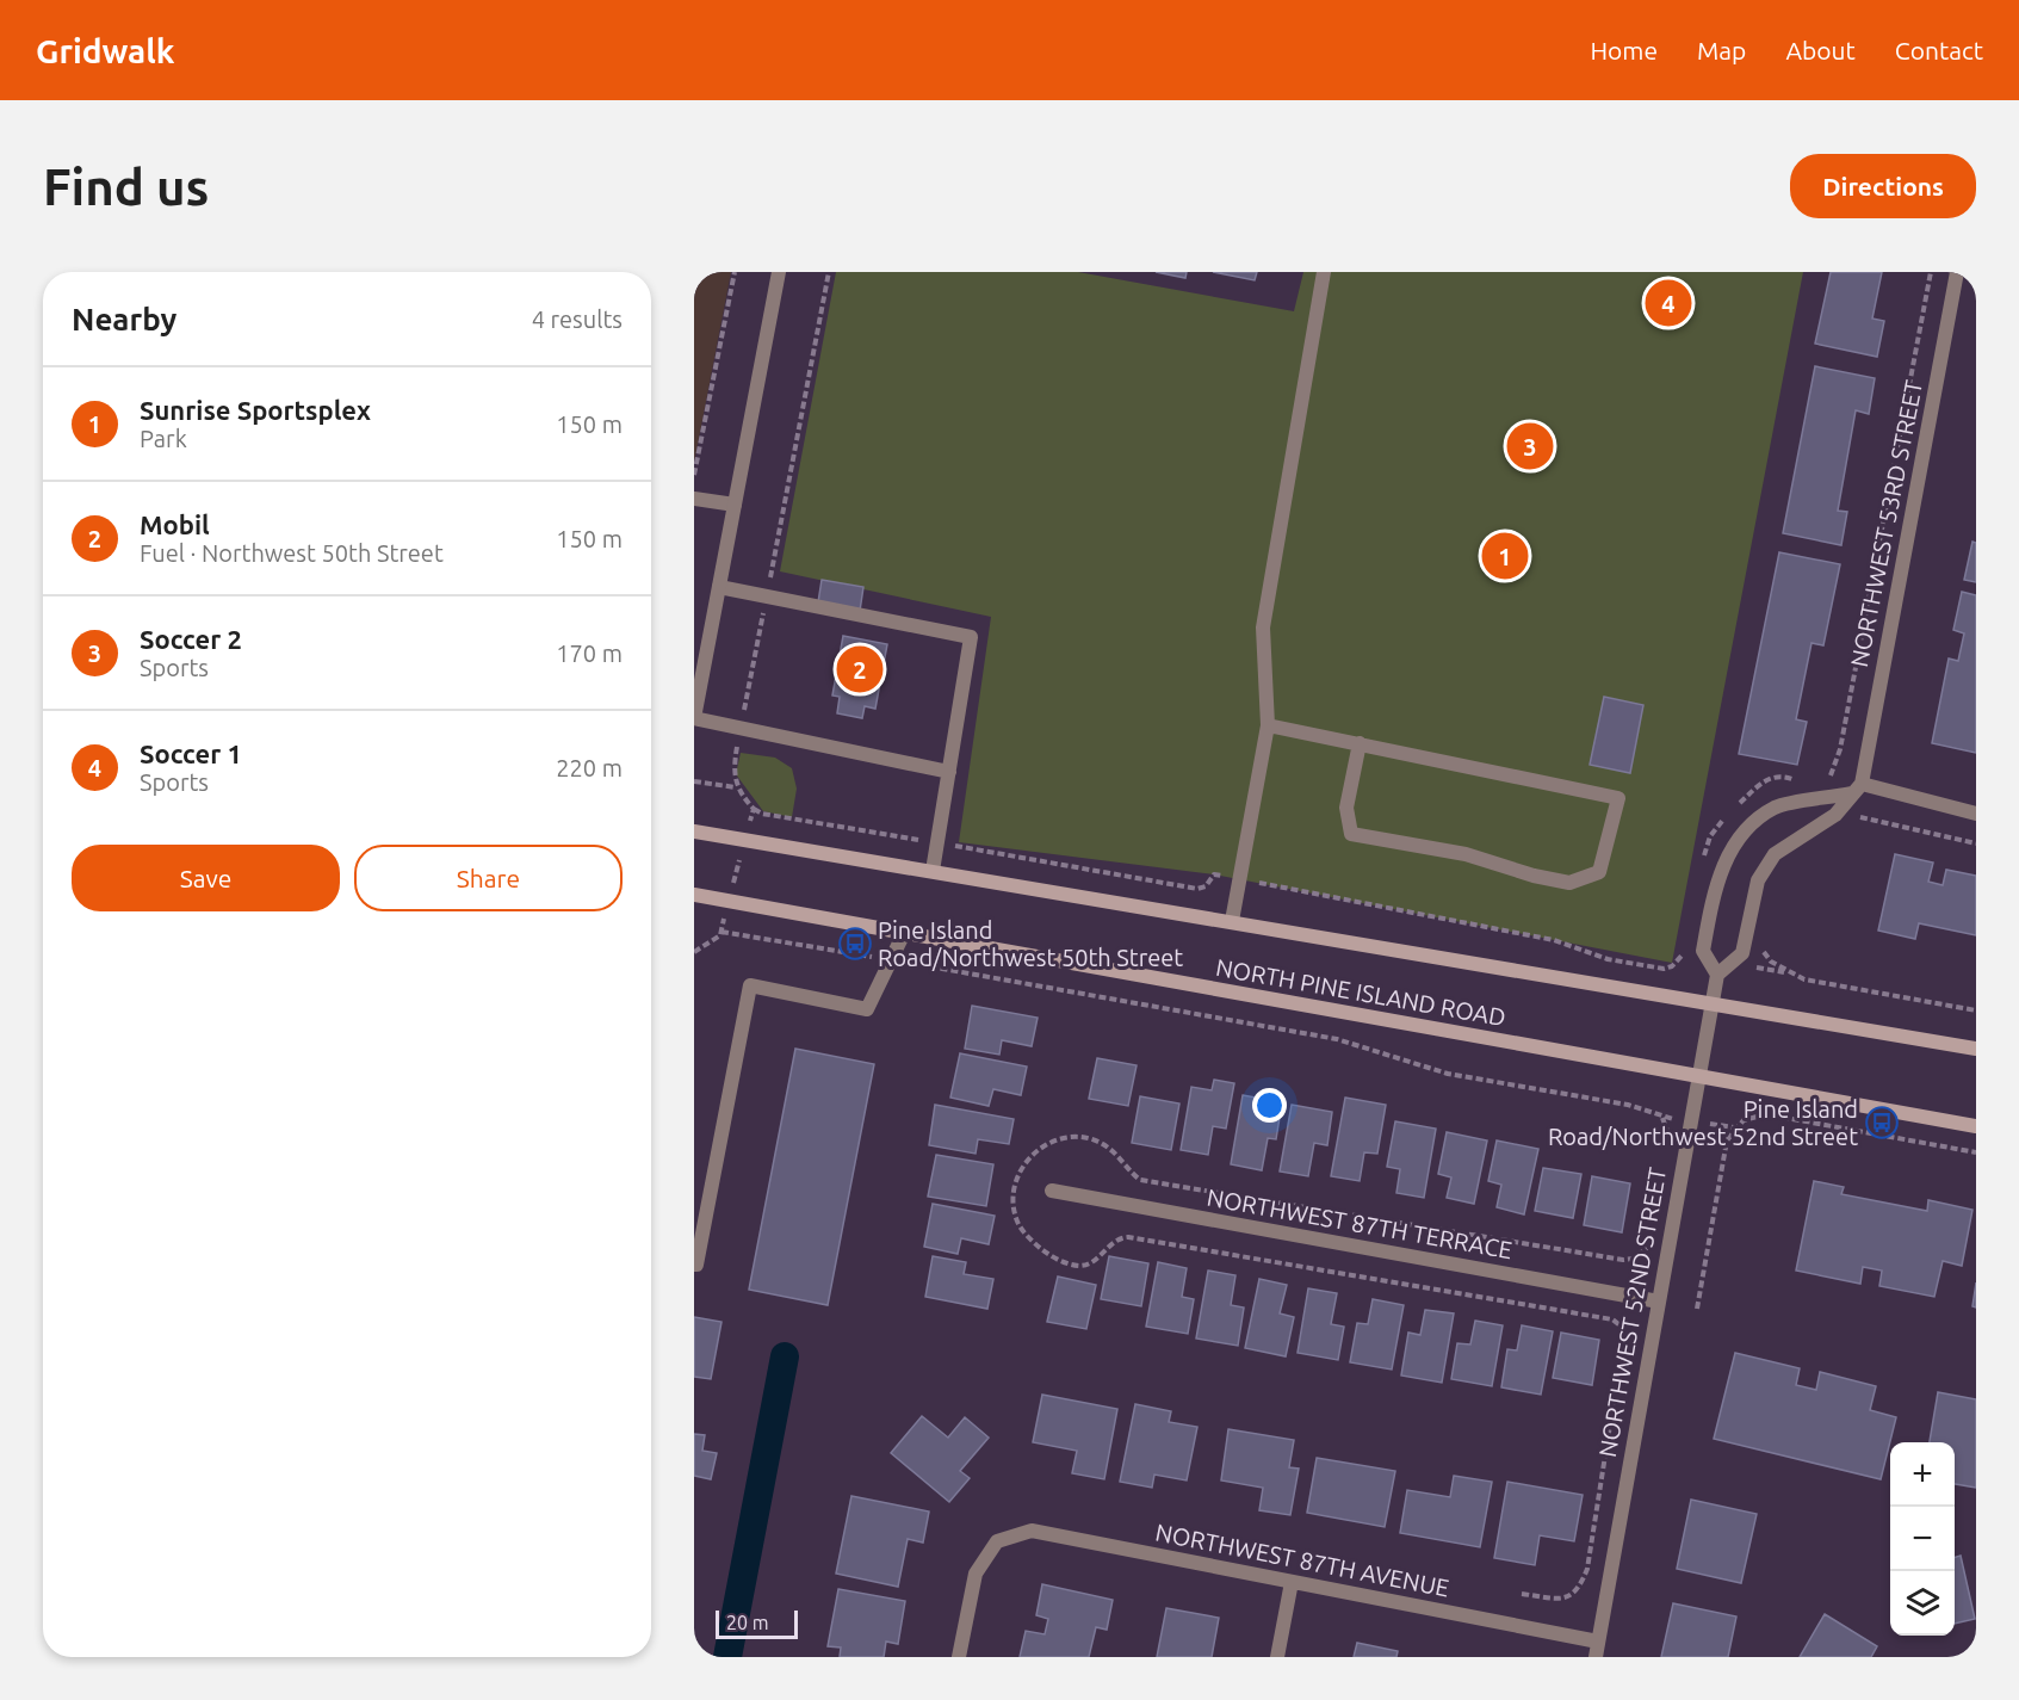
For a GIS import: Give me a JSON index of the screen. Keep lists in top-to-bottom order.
{
  "streets": {
    "main road": ["NORTH PINE ISLAND ROAD"],
    "street": [
      "NORTHWEST 53RD STREET",
      "NORTHWEST 87TH TERRACE",
      "NORTHWEST 52ND STREET",
      "NORTHWEST 87TH AVENUE"
    ]
  },
  "crossings": [
    ["NORTH PINE ISLAND ROAD", "NORTHWEST 52ND STREET"],
    ["NORTHWEST 87TH TERRACE", "NORTHWEST 52ND STREET"],
    ["NORTHWEST 52ND STREET", "NORTHWEST 87TH AVENUE"]
  ],
  "places": {
    "bus stop": ["Pine Island Road/Northwest 50th Street", "Pine Island Road/Northwest 52nd Street"]
  },
  "scale_bar": "20 m",
  "page": {
    "header": "Gridwalk",
    "nav": [
      "Home",
      "Map",
      "About",
      "Contact"
    ],
    "buttons": [
      "Directions",
      ["Save", "Share"]
    ],
    "title": "Find us",
    "heading": ["Nearby", "4 results"],
    "pins": [
      "4",
      "3",
      "1",
      "2"
    ],
    "list": [
      {
        "mark": "1",
        "name": "Sunrise Sportsplex",
        "note": "Park",
        "value": "150 m"
      },
      {
        "mark": "2",
        "name": "Mobil",
        "note": "Fuel · Northwest 50th Street",
        "value": "150 m"
      },
      {
        "mark": "3",
        "name": "Soccer 2",
        "note": "Sports",
        "value": "170 m"
      },
      {
        "mark": "4",
        "name": "Soccer 1",
        "note": "Sports",
        "value": "220 m"
      }
    ],
    "map_buttons": ["+", "−"],
    "scale": "20 m"
  }
}
